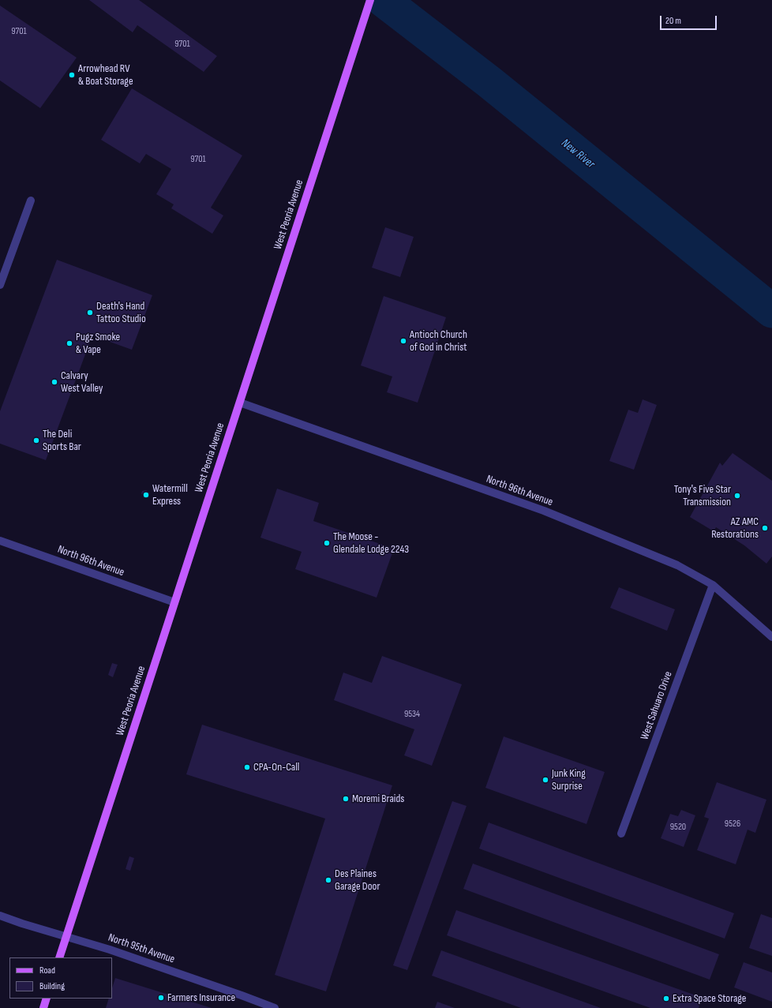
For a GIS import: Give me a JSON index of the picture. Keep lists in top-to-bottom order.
{
  "streets": {
    "main road": ["West Peoria Avenue"],
    "street": ["North 96th Avenue", "West Sahuaro Drive", "North 95th Avenue"]
  },
  "crossings": [
    ["West Peoria Avenue", "North 96th Avenue"],
    ["West Peoria Avenue", "North 95th Avenue"],
    ["North 96th Avenue", "West Sahuaro Drive"]
  ],
  "water": ["New River"],
  "places": [
    "Arrowhead RV & Boat Storage",
    "Death's Hand Tattoo Studio",
    "Antioch Church of God in Christ",
    "Pugz Smoke & Vape",
    "Calvary West Valley",
    "The Deli Sports Bar",
    "Watermill Express",
    "Tony's Five Star Transmission",
    "AZ AMC Restorations",
    "The Moose - Glendale Lodge 2243",
    "CPA-On-Call",
    "Junk King Surprise",
    "Moremi Braids",
    "Des Plaines Garage Door",
    "Farmers Insurance",
    "Extra Space Storage"
  ],
  "house_numbers": [
    "9701",
    "9701",
    "9701",
    "9534",
    "9526",
    "9520"
  ],
  "legend": ["Road", "Building"],
  "scale_bar": "20 m"
}
